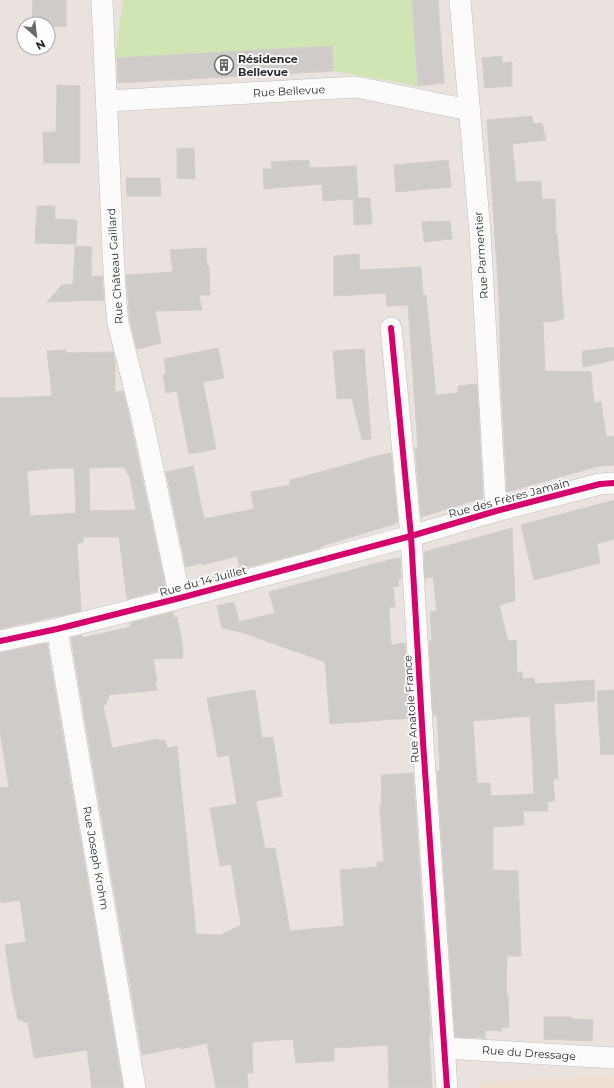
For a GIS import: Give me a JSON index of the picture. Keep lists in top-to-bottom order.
{
  "streets": {
    "street": [
      "Rue Bellevue",
      "Rue Parmentier",
      "Rue Château Gaillard",
      "Rue des Frères Jamain",
      "Rue du 14 Juillet",
      "Rue Anatole France",
      "Rue Joseph Krohm",
      "Rue du Dressage"
    ]
  },
  "crossings": [
    ["Rue Bellevue", "Rue Parmentier"],
    ["Rue Bellevue", "Rue Château Gaillard"],
    ["Rue Parmentier", "Rue des Frères Jamain"],
    ["Rue Château Gaillard", "Rue du 14 Juillet"],
    ["Rue des Frères Jamain", "Rue du 14 Juillet"],
    ["Rue des Frères Jamain", "Rue Anatole France"],
    ["Rue du 14 Juillet", "Rue Anatole France"],
    ["Rue du 14 Juillet", "Rue Joseph Krohm"],
    ["Rue Anatole France", "Rue du Dressage"]
  ],
  "places": {
    "building": ["Résidence Bellevue"]
  },
  "north": "bottom right"
}
